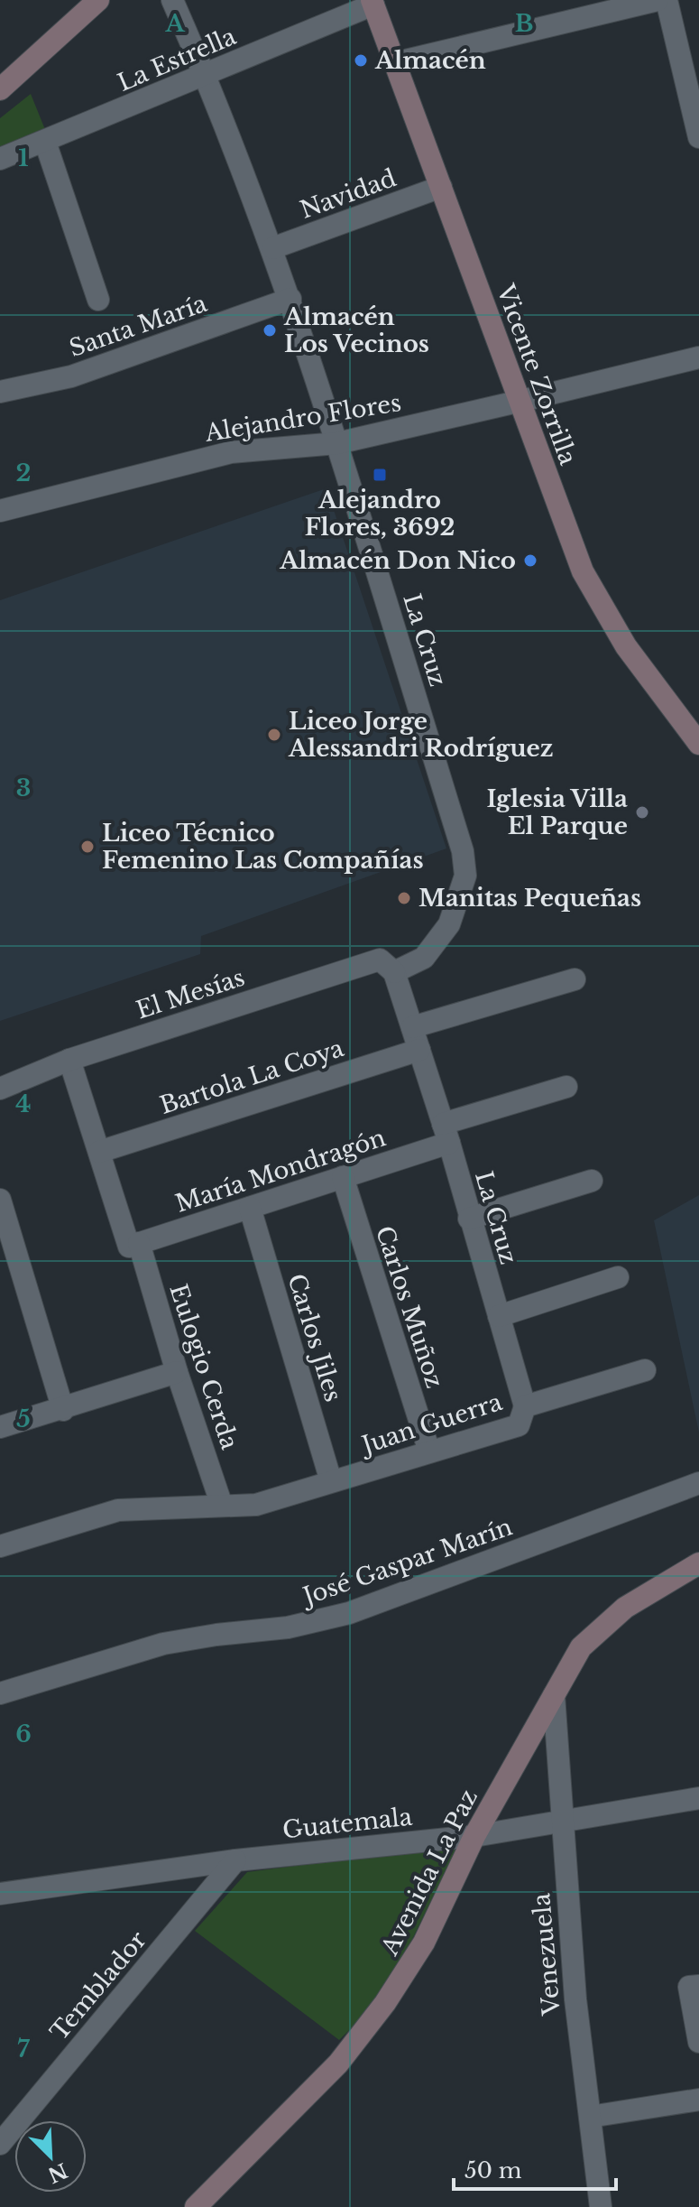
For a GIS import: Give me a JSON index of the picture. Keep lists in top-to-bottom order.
{
  "streets": {
    "main road": ["Vicente Zorrilla", "Avenida La Paz"],
    "street": [
      "La Estrella",
      "Navidad",
      "Santa María",
      "Alejandro Flores",
      "La Cruz",
      "El Mesías",
      "Bartola La Coya",
      "María Mondragón",
      "Carlos Muñoz",
      "Carlos Jiles",
      "Eulogio Cerda",
      "Juan Guerra",
      "José Gaspar Marín",
      "Guatemala",
      "Venezuela",
      "Temblador"
    ]
  },
  "crossings": [
    ["La Estrella", "Vicente Zorrilla"],
    ["La Estrella", "La Cruz"],
    ["Navidad", "Vicente Zorrilla"],
    ["Navidad", "La Cruz"],
    ["Santa María", "La Cruz"],
    ["Vicente Zorrilla", "Alejandro Flores"],
    ["Alejandro Flores", "La Cruz"],
    ["La Cruz", "El Mesías"],
    ["La Cruz", "Bartola La Coya"],
    ["La Cruz", "María Mondragón"],
    ["La Cruz", "Juan Guerra"],
    ["El Mesías", "Eulogio Cerda"],
    ["Bartola La Coya", "Eulogio Cerda"],
    ["María Mondragón", "Carlos Muñoz"],
    ["María Mondragón", "Carlos Jiles"],
    ["María Mondragón", "Eulogio Cerda"],
    ["Carlos Muñoz", "Juan Guerra"],
    ["Carlos Jiles", "Juan Guerra"],
    ["Eulogio Cerda", "Juan Guerra"],
    ["Guatemala", "Avenida La Paz"],
    ["Guatemala", "Venezuela"],
    ["Guatemala", "Temblador"],
    ["Avenida La Paz", "Venezuela"]
  ],
  "places": {
    "other": [
      "Almacén",
      "Almacén Los Vecinos",
      "Almacén Don Nico",
      "Liceo Jorge Alessandri Rodríguez",
      "Iglesia Villa El Parque",
      "Liceo Técnico Femenino Las Compañías",
      "Manitas Pequeñas"
    ],
    "transit": ["Alejandro Flores, 3692"]
  },
  "scale_bar": "50 m",
  "north": "bottom right",
  "grid": {
    "columns": ["A", "B"],
    "rows": [
      "1",
      "2",
      "3",
      "4",
      "5",
      "6",
      "7"
    ]
  }
}
